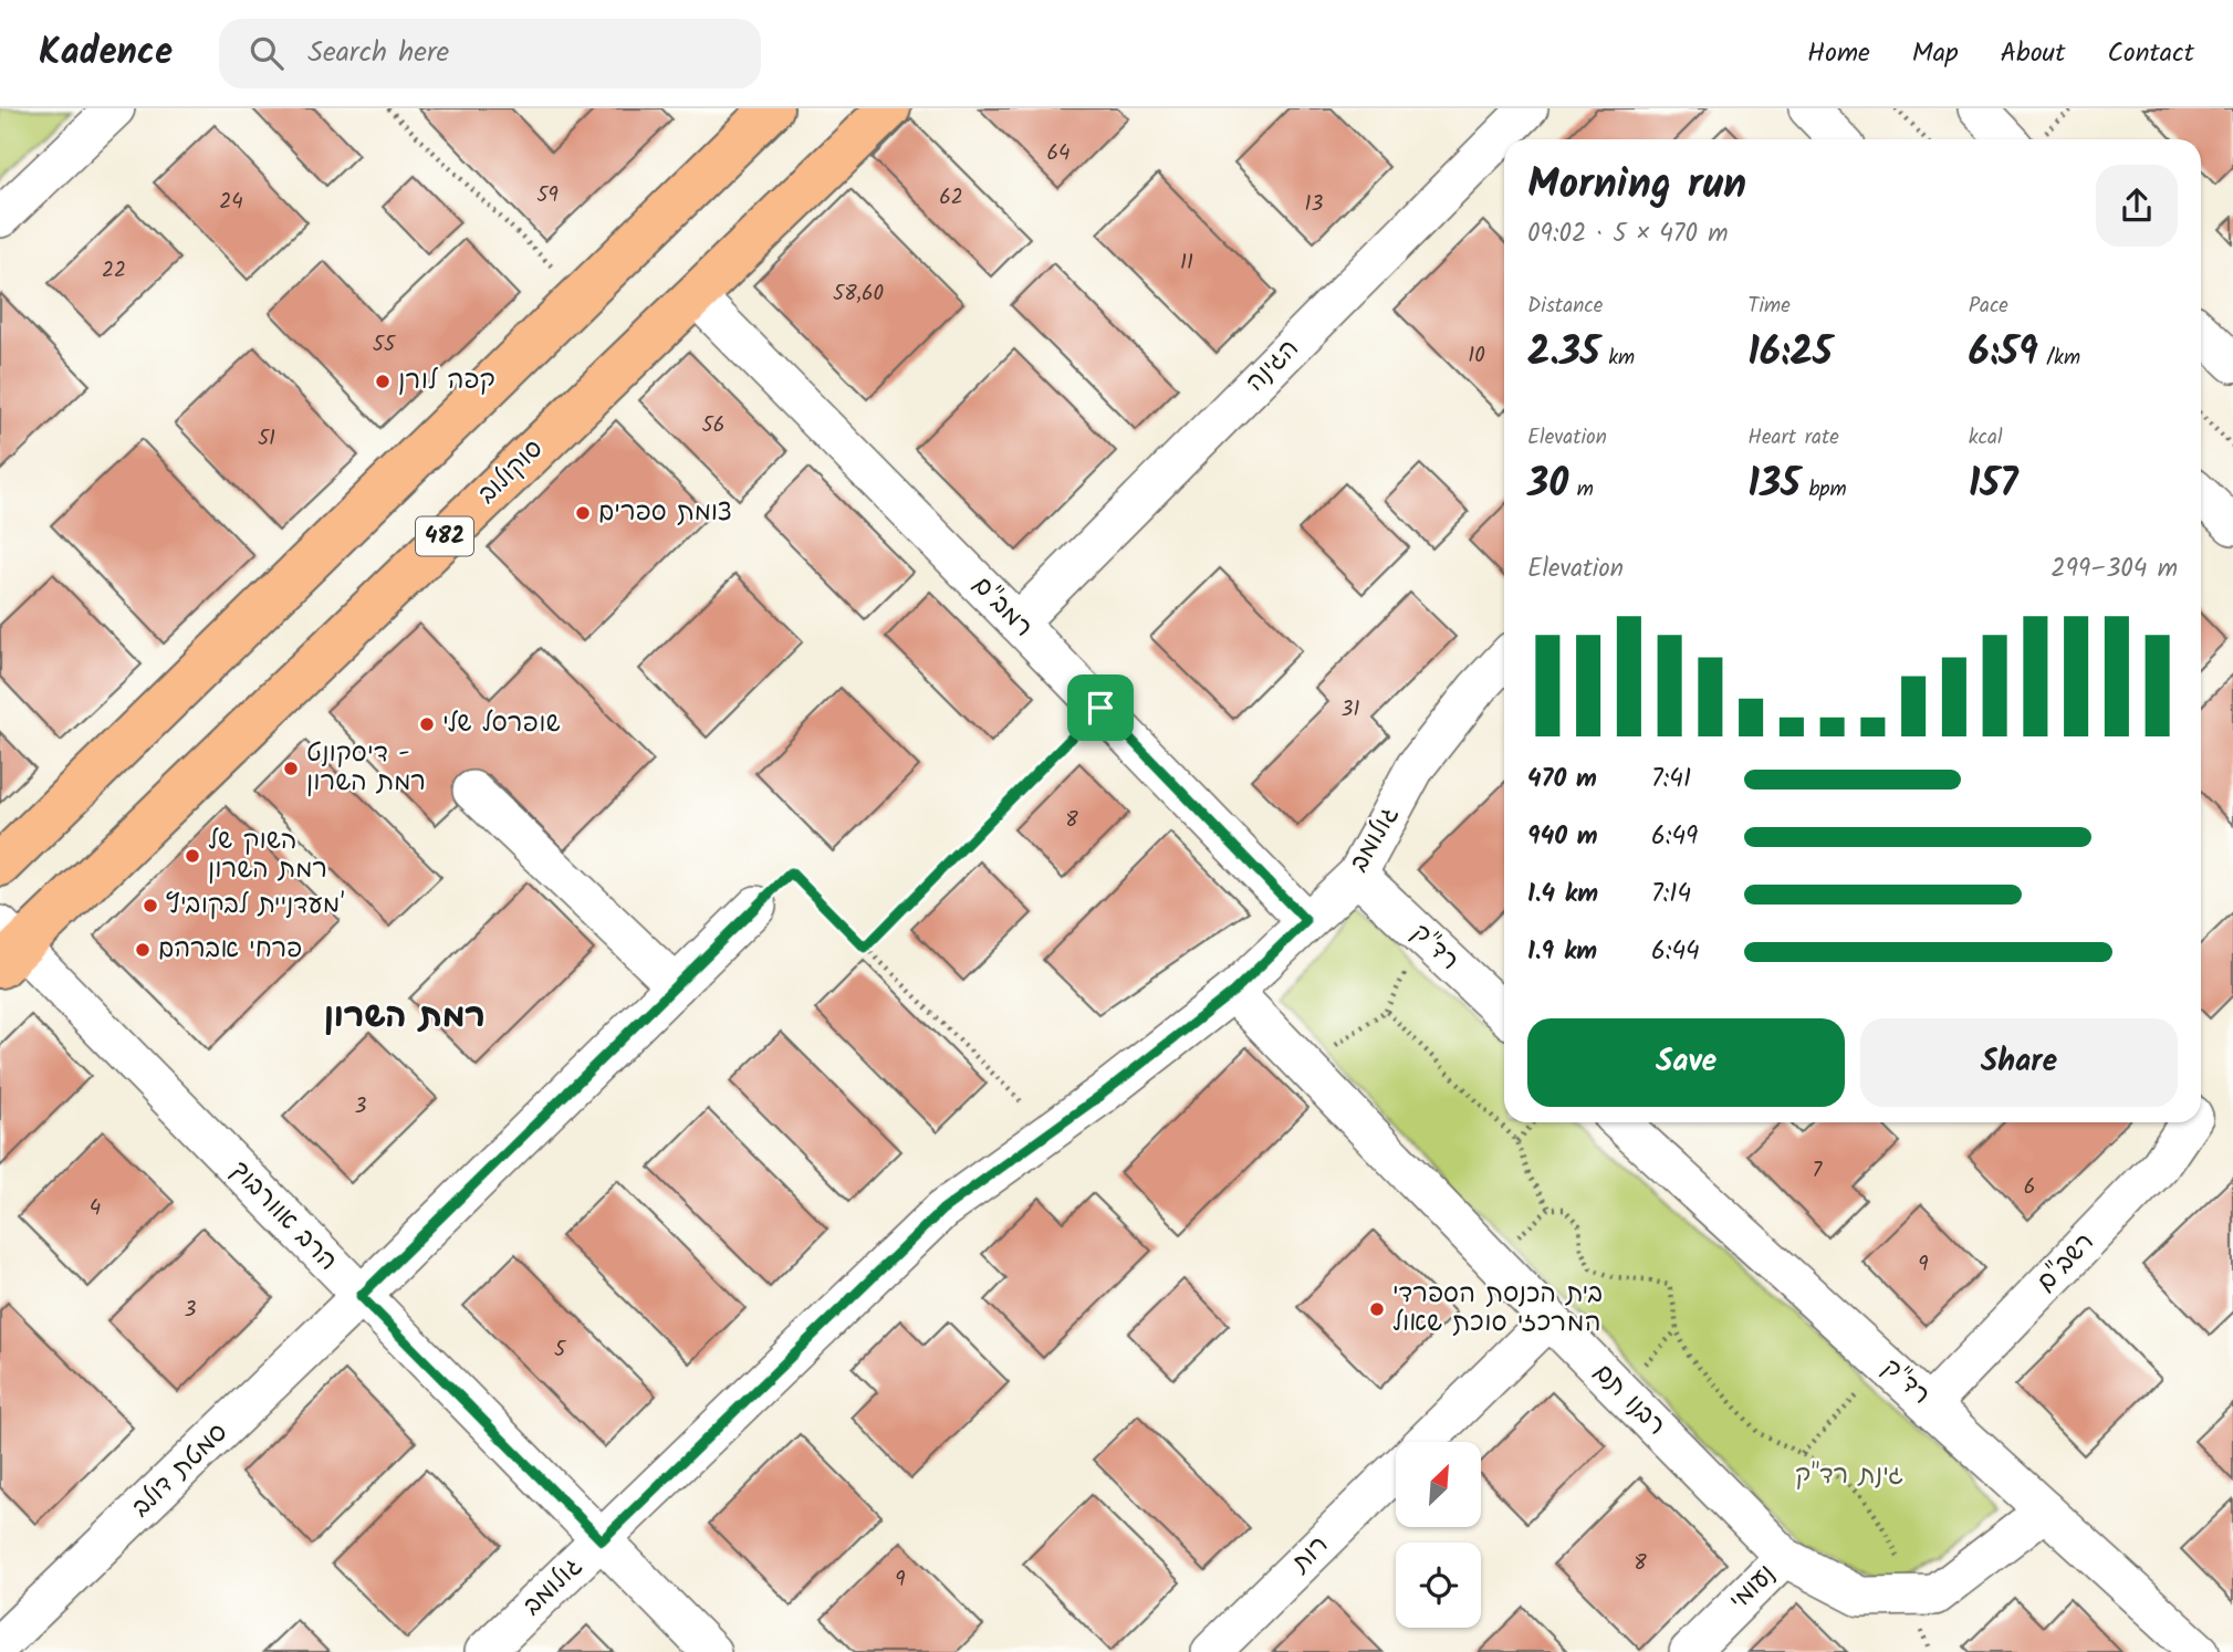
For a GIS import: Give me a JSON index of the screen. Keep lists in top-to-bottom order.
{
  "streets": {
    "main road": ["סוקולוב", "482"],
    "street": [
      "הגינה",
      "רמב\"ם",
      "גולומב",
      "רד\"ק",
      "הרב אוורבוך",
      "רשב\"ם",
      "רבנו תם",
      "סמטת דולב",
      "רות",
      "נעומי"
    ]
  },
  "crossings": [
    ["הגינה", "רמב\"ם"],
    ["סוקולוב", "רמב\"ם"],
    ["סוקולוב", "הרב אוורבוך"],
    ["רמב\"ם", "גולומב"],
    ["גולומב", "רד\"ק"],
    ["גולומב", "הרב אוורבוך"],
    ["גולומב", "רבנו תם"],
    ["רד\"ק", "רשב\"ם"],
    ["רד\"ק", "רבנו תם"],
    ["הרב אוורבוך", "סמטת דולב"],
    ["רבנו תם", "רות"],
    ["רבנו תם", "נעומי"]
  ],
  "districts": ["רמת השרון"],
  "parks": ["גינת רד\"ק"],
  "places": [
    "קפה לורן",
    "צומת ספרים",
    "שופרסל שלי",
    "דיסקונט - רמת השרון",
    "השוק של רמת השרון",
    "מעדניית לבקוביץ'",
    "פרחי אברהם",
    "בית הכנסת הספרדי המרכזי סוכת שאול"
  ],
  "house_numbers": [
    "64",
    "59",
    "62",
    "24",
    "13",
    "11",
    "22",
    "58,60",
    "55",
    "10",
    "56",
    "51",
    "31",
    "8",
    "3",
    "7",
    "6",
    "4",
    "9",
    "3",
    "5",
    "8",
    "9"
  ],
  "north": "top right",
  "page": {
    "header": "Kadence",
    "search": "Search here",
    "nav": [
      "Home",
      "Map",
      "About",
      "Contact"
    ],
    "heading": ["Morning run", "09:02 · 5 × 470 m"],
    "stats": [
      ["Distance", "2.35 km"],
      ["Time", "16:25"],
      ["Pace", "6:59 /km"],
      ["Elevation", "30 m"],
      ["Heart rate", "135 bpm"],
      ["kcal", "157"]
    ],
    "chart": ["Elevation", "299–304 m"],
    "list": [
      {
        "name": "470 m",
        "note": "7:41"
      },
      {
        "name": "940 m",
        "note": "6:49"
      },
      {
        "name": "1.4 km",
        "note": "7:14"
      },
      {
        "name": "1.9 km",
        "note": "6:44"
      }
    ],
    "buttons": ["Save", "Share"]
  }
}
